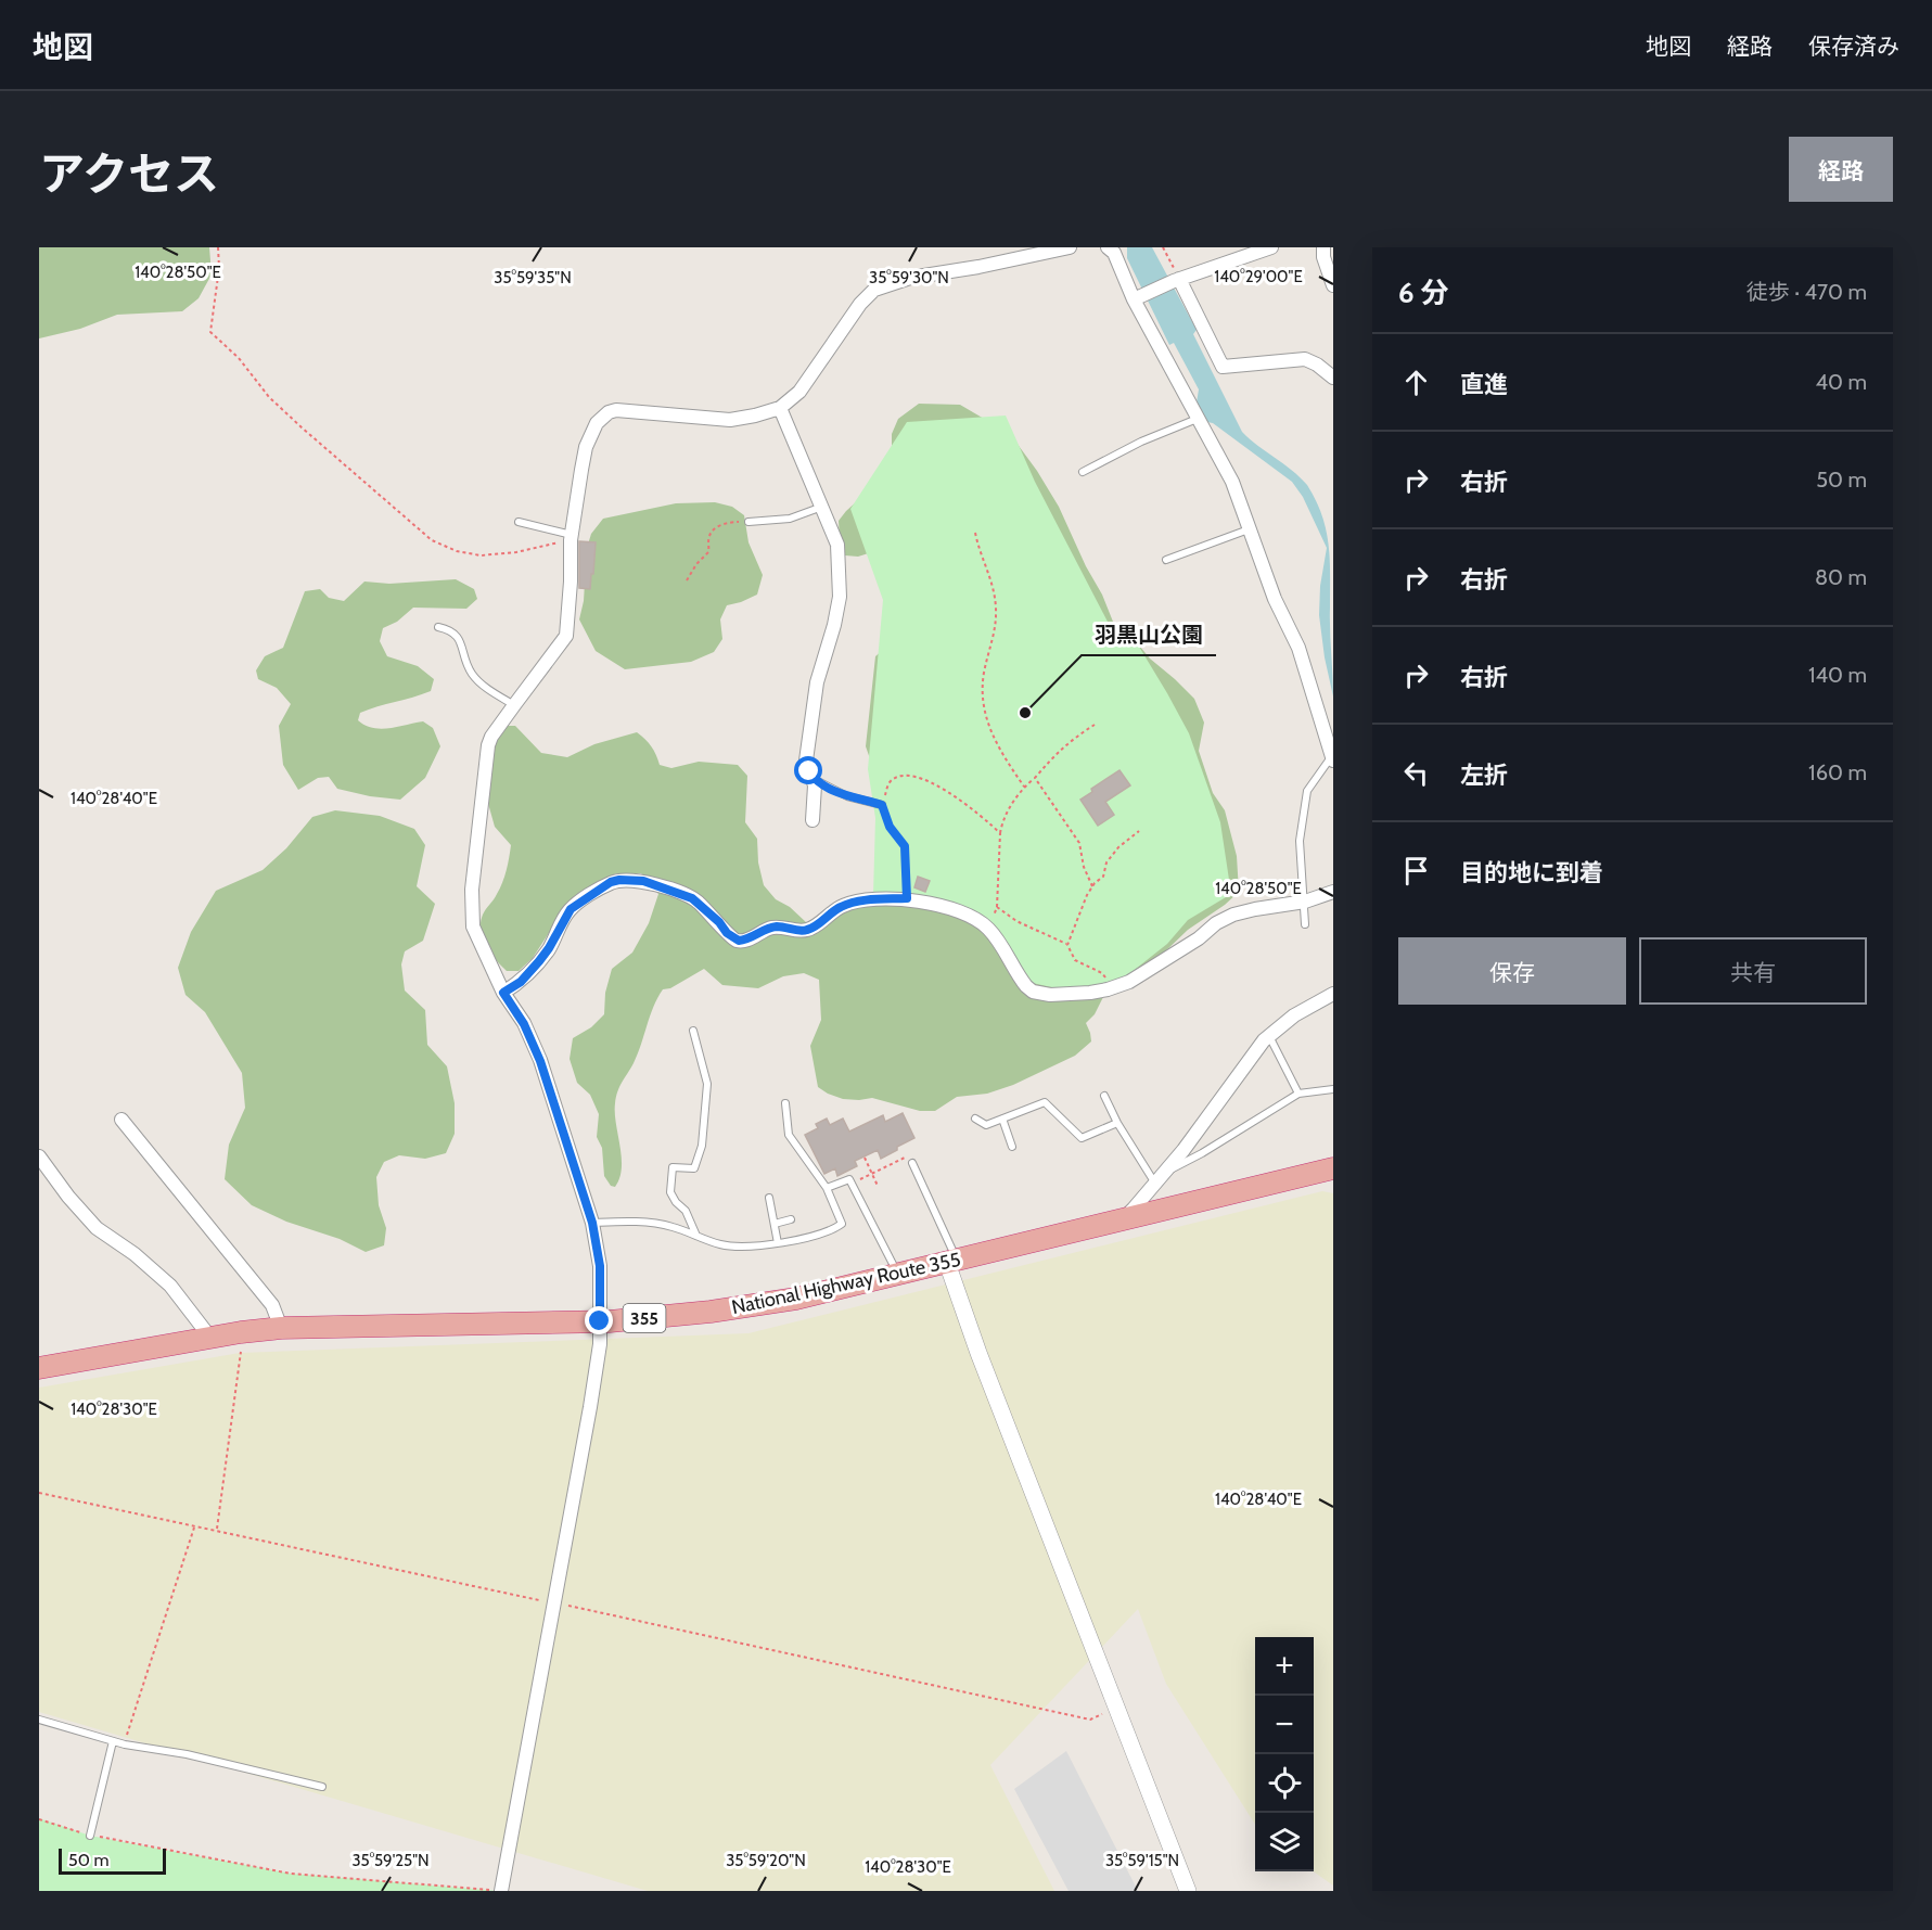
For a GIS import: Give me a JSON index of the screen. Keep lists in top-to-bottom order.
{
  "streets": {
    "highway": ["National Highway Route 355", "355"]
  },
  "places": ["羽黒山公園"],
  "scale_bar": "50 m",
  "page": {
    "header": "地図",
    "nav": ["地図", "経路", "保存済み"],
    "title": "アクセス",
    "buttons": [
      "経路",
      ["保存", "共有"]
    ],
    "heading": ["6 分", "徒歩 · 470 m"],
    "list": [
      ["直進", "40 m"],
      ["右折", "50 m"],
      ["右折", "80 m"],
      ["右折", "140 m"],
      ["左折", "160 m"],
      "目的地に到着"
    ],
    "map_buttons": ["+", "−"],
    "scale": "50 m"
  },
  "coordinates": [
    "140°28'50\"E",
    "140°29'00\"E",
    "35°59'35\"N",
    "35°59'30\"N",
    "140°28'40\"E",
    "140°28'30\"E",
    "35°59'25\"N",
    "35°59'20\"N",
    "35°59'15\"N"
  ]
}
